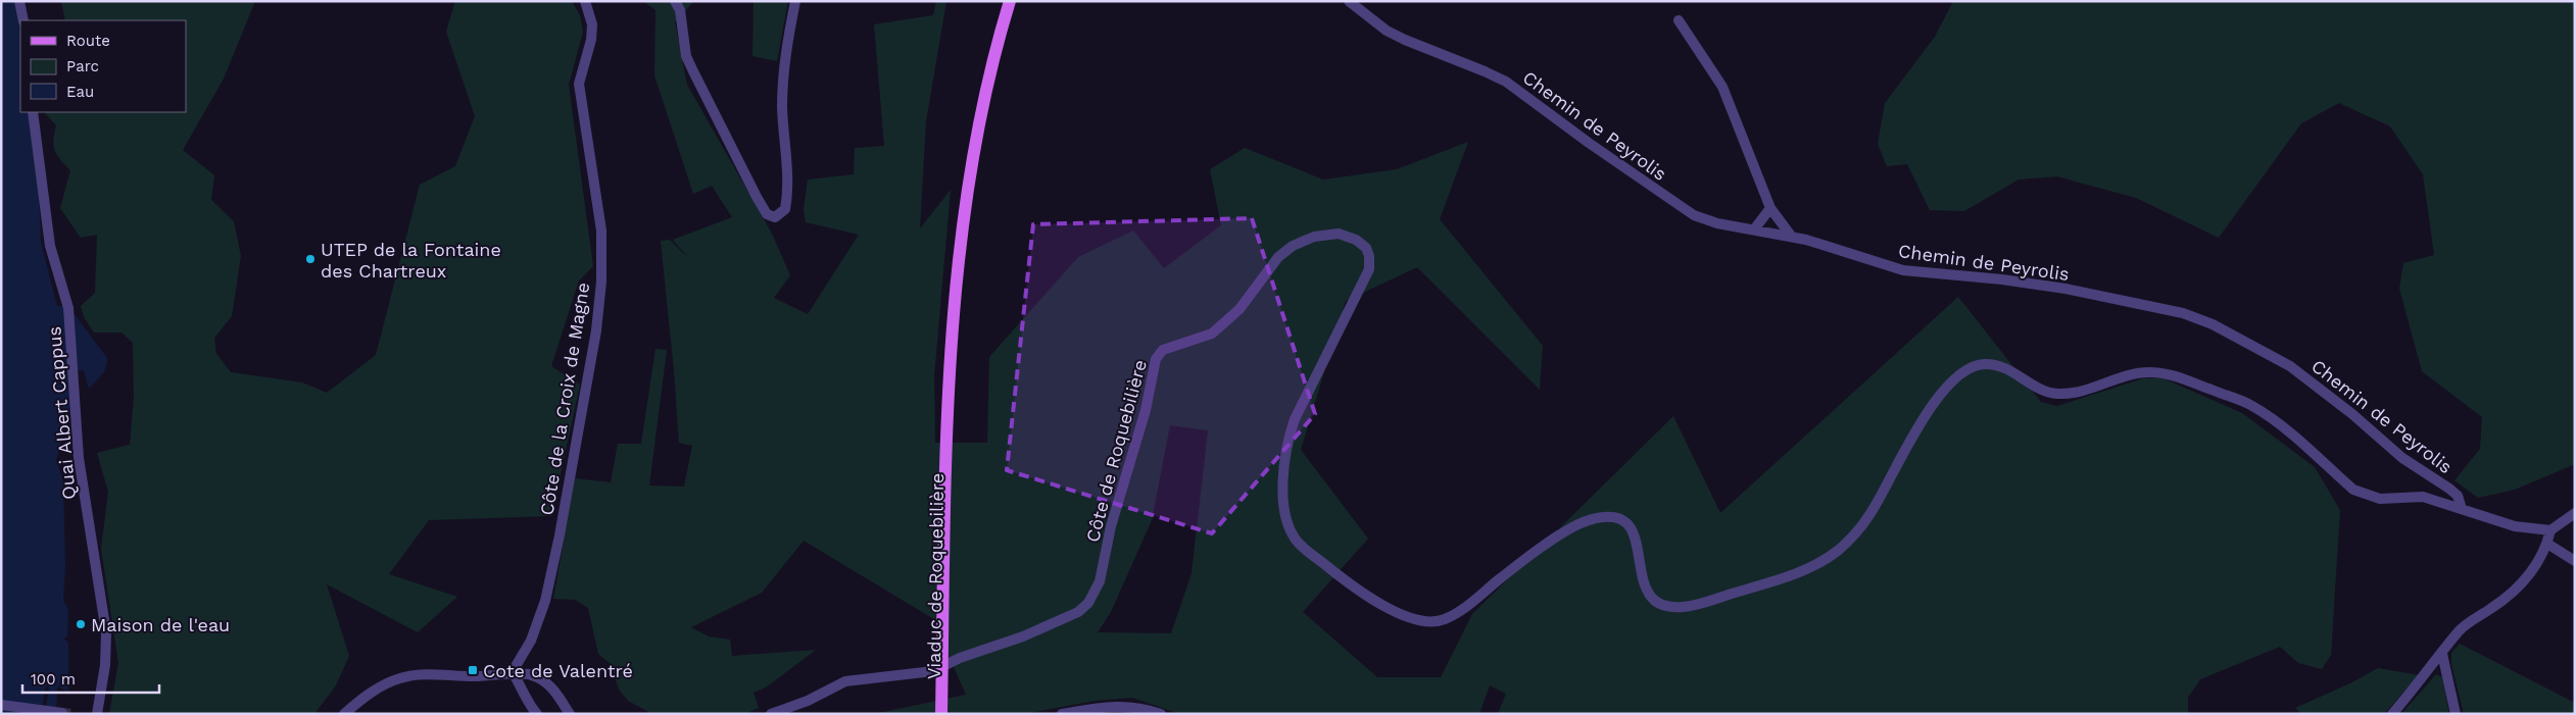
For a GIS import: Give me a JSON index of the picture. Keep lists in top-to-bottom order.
{
  "streets": {
    "main road": ["Viaduc de Roquebilière"],
    "street": [
      "Chemin de Peyrolis",
      "Côte de la Croix de Magne",
      "Quai Albert Cappus",
      "Côte de Roquebilière"
    ]
  },
  "crossings": [
    ["Chemin de Peyrolis", "Côte de Roquebilière"]
  ],
  "places": {
    "other": ["UTEP de la Fontaine des Chartreux", "Maison de l'eau"],
    "transit": ["Cote de Valentré"]
  },
  "legend": ["Route", "Parc", "Eau"],
  "scale_bar": "100 m"
}
